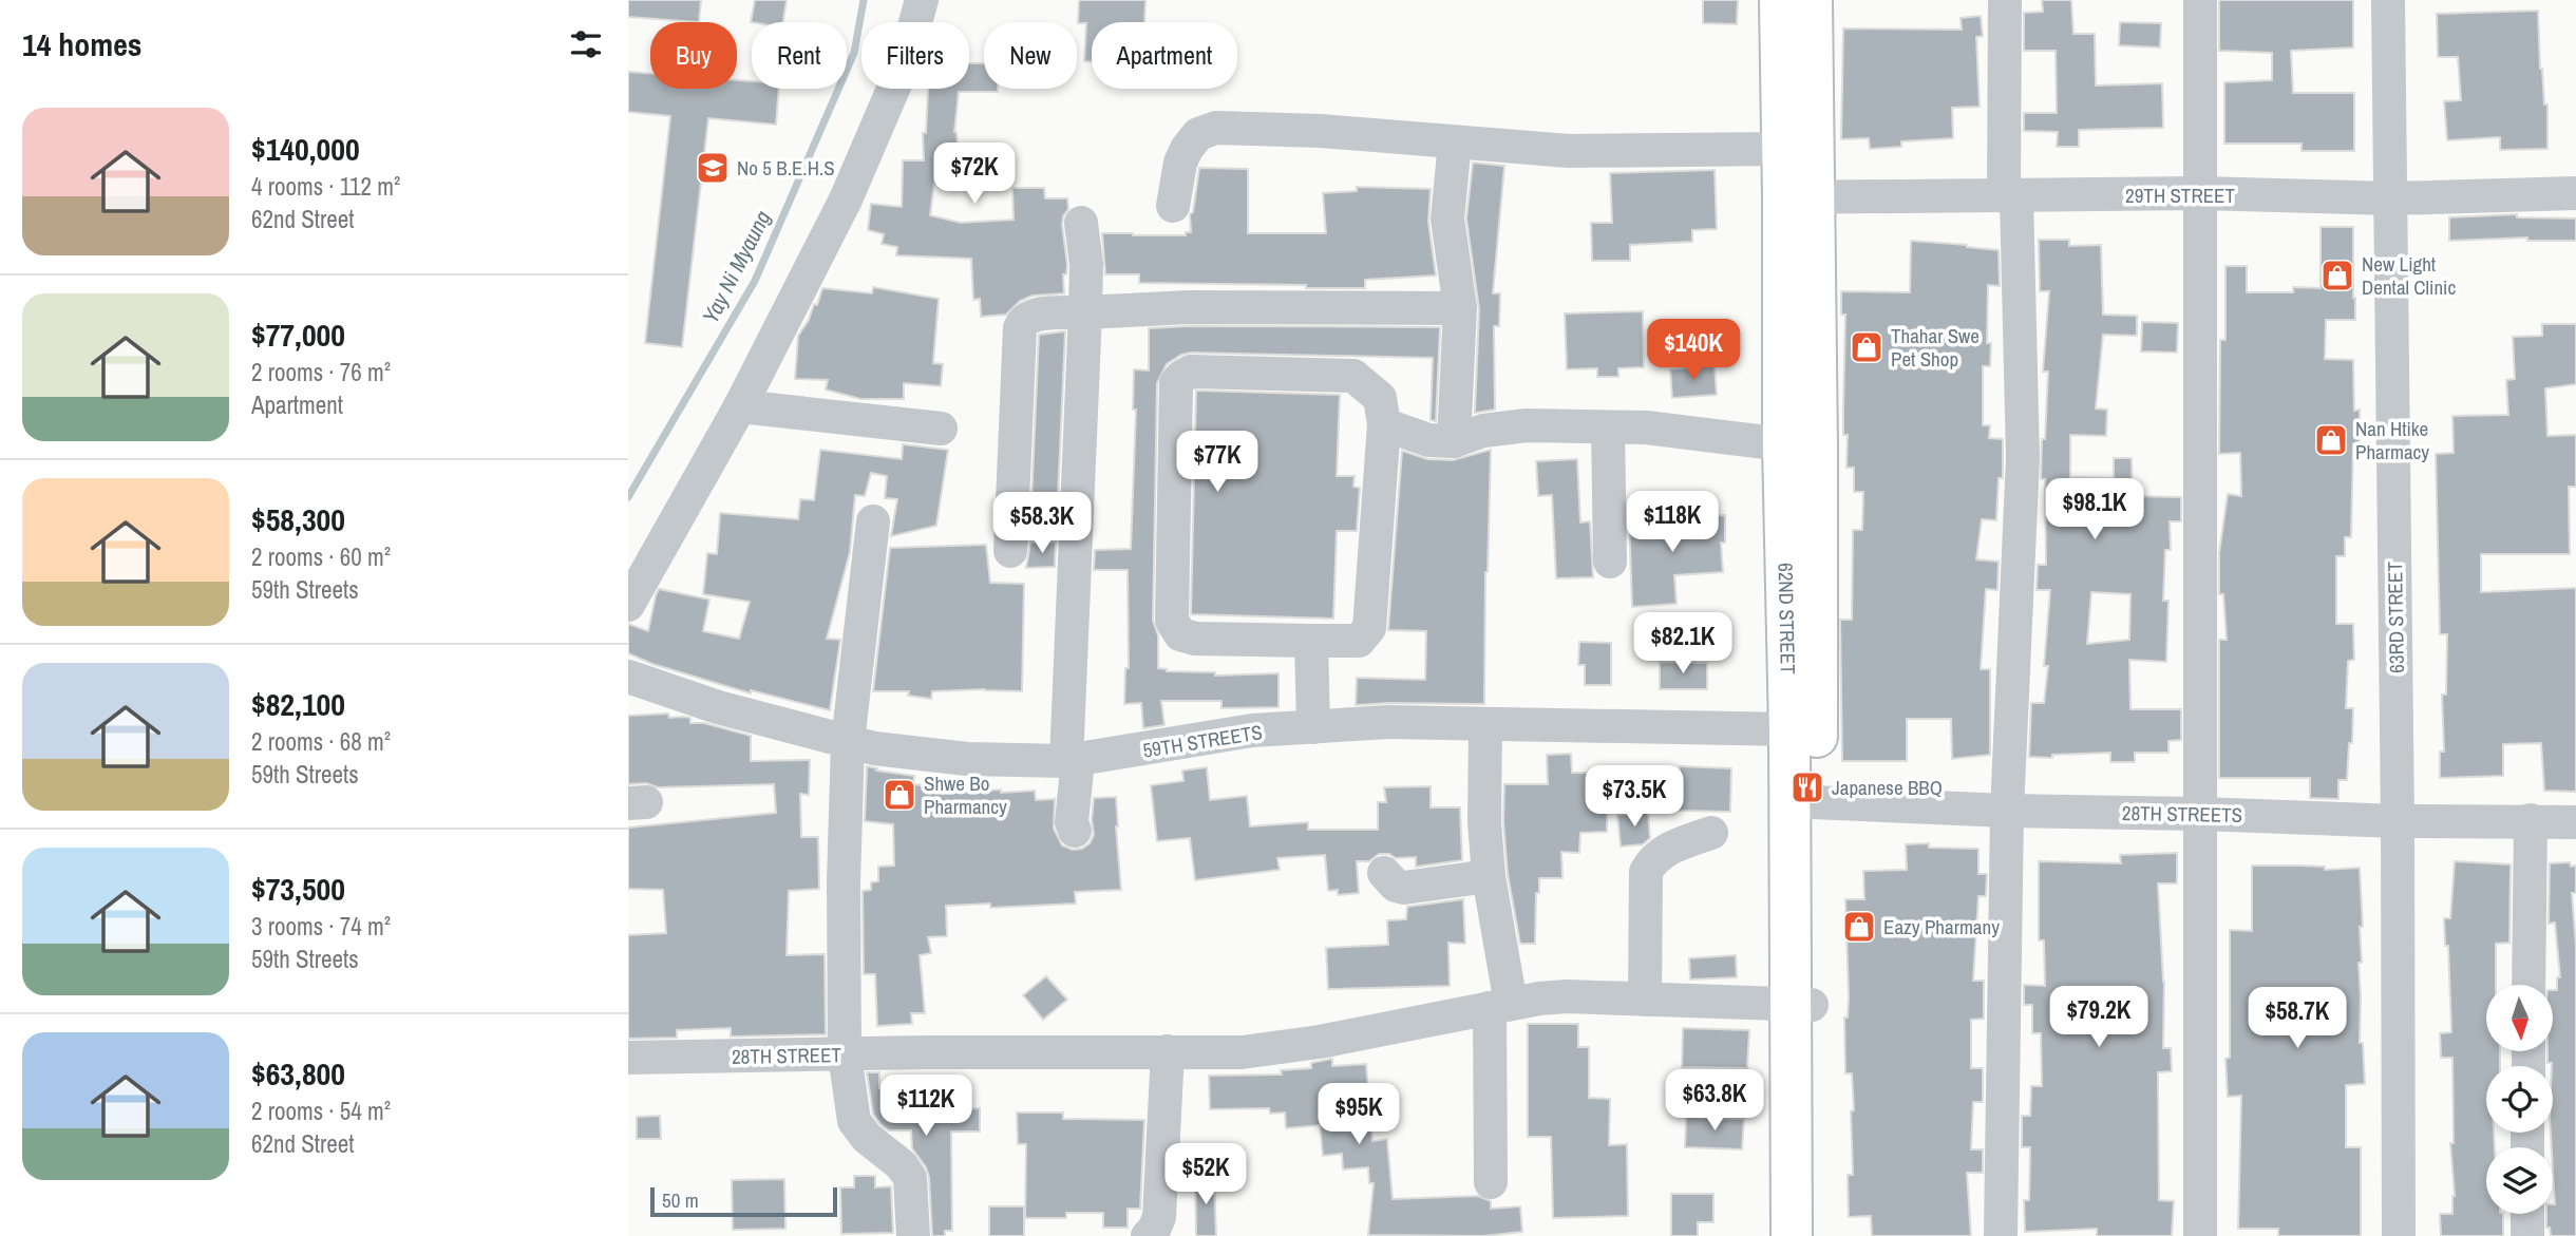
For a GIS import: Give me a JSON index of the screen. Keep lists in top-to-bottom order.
{
  "streets": {
    "main road": ["62ND STREET"],
    "street": [
      "29TH STREET",
      "63RD STREET",
      "59TH STREETS",
      "28TH STREETS",
      "28TH STREET"
    ]
  },
  "crossings": [
    ["29TH STREET", "62ND STREET"],
    ["29TH STREET", "63RD STREET"],
    ["62ND STREET", "59TH STREETS"],
    ["62ND STREET", "28TH STREETS"],
    ["62ND STREET", "28TH STREET"],
    ["63RD STREET", "28TH STREETS"]
  ],
  "water": ["Yay Ni Myaung"],
  "places": {
    "school or university": ["No 5 B.E.H.S"],
    "shop": [
      "New Light Dental Clinic",
      "Thahar Swe Pet Shop",
      "Nan Htike Pharmacy",
      "Shwe Bo Pharmancy",
      "Eazy Pharmany"
    ],
    "restaurant": ["Japanese BBQ"]
  },
  "scale_bar": "50 m",
  "north": "bottom",
  "page": {
    "heading": "14 homes",
    "chip": [
      "Buy",
      "Rent",
      "Filters",
      "New",
      "Apartment"
    ],
    "list": [
      {
        "name": "$140,000",
        "note": "4 rooms · 112 m² · 62nd Street"
      },
      {
        "name": "$77,000",
        "note": "2 rooms · 76 m² · Apartment"
      },
      {
        "name": "$58,300",
        "note": "2 rooms · 60 m² · 59th Streets"
      },
      {
        "name": "$82,100",
        "note": "2 rooms · 68 m² · 59th Streets"
      },
      {
        "name": "$73,500",
        "note": "3 rooms · 74 m² · 59th Streets"
      },
      {
        "name": "$63,800",
        "note": "2 rooms · 54 m² · 62nd Street"
      }
    ],
    "price": [
      "$72K",
      "$140K",
      "$77K",
      "$98.1K",
      "$118K",
      "$58.3K",
      "$82.1K",
      "$73.5K",
      "$79.2K",
      "$58.7K",
      "$63.8K",
      "$112K",
      "$95K",
      "$52K"
    ],
    "scale": "50 m"
  }
}
